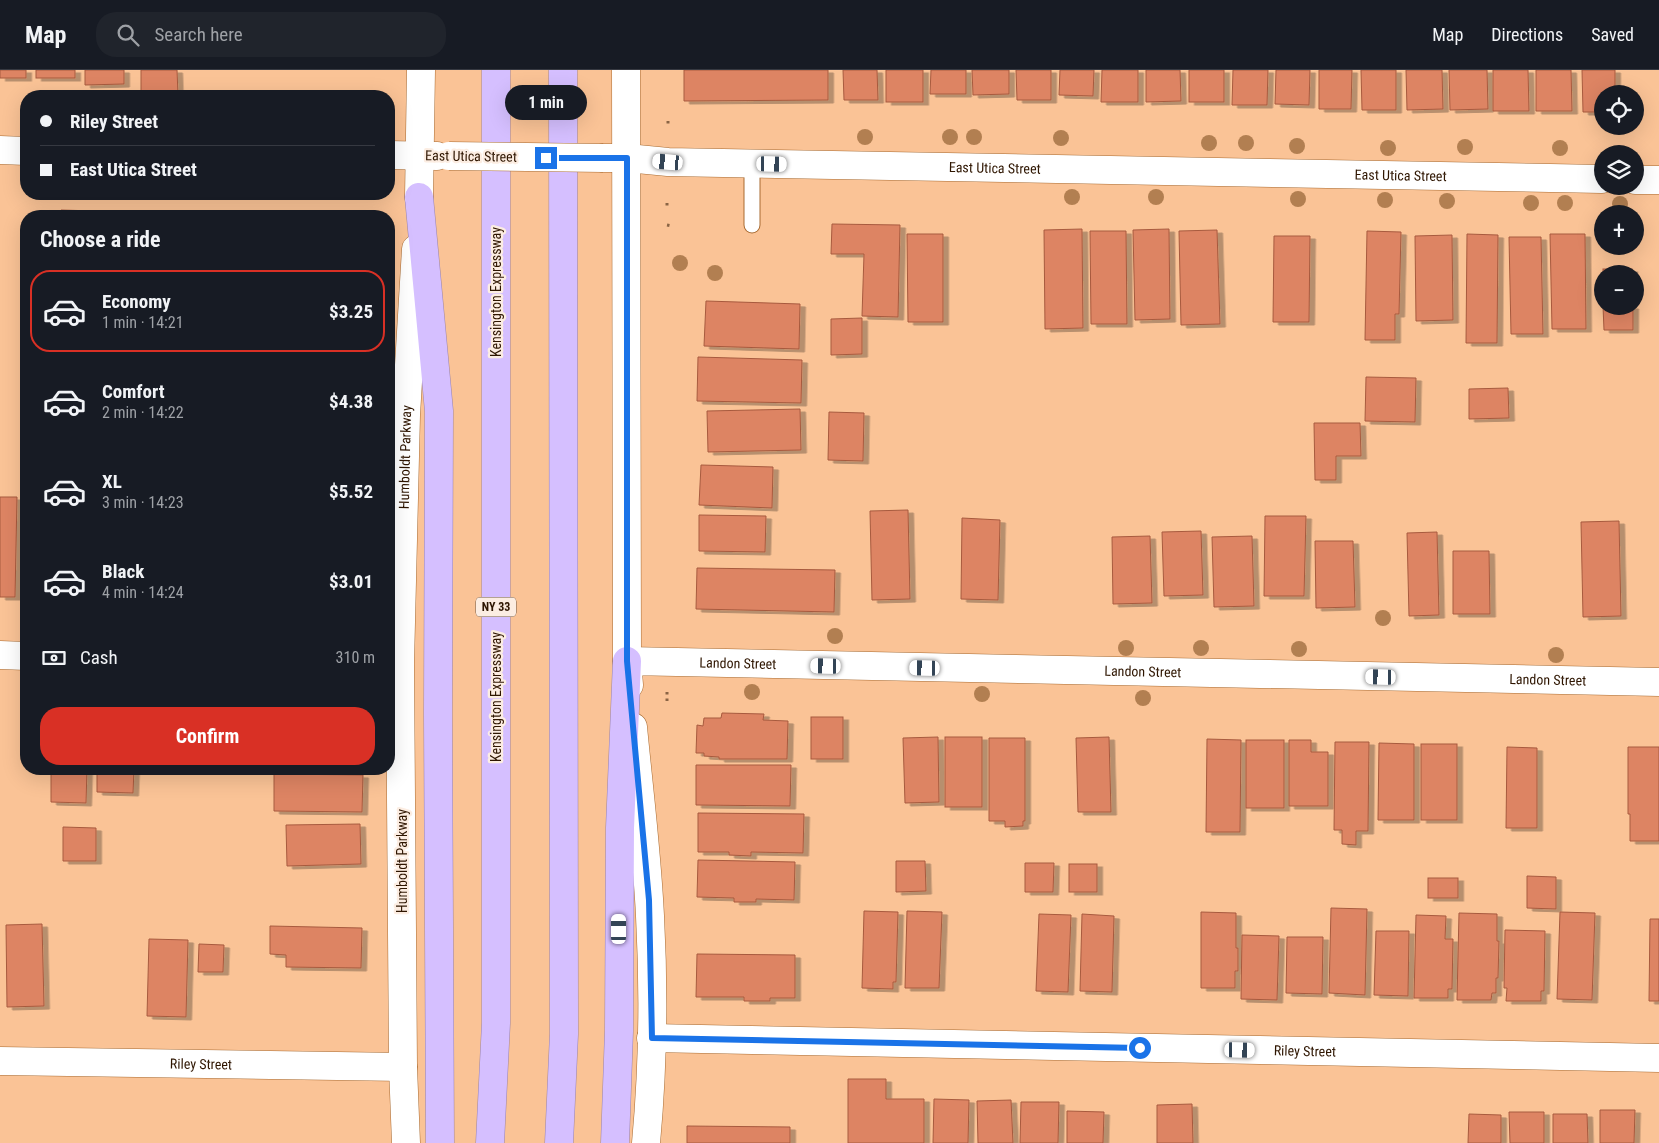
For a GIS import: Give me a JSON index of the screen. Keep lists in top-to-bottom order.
{
  "streets": {
    "highway": ["Kensington Expressway", "NY 33"],
    "street": [
      "East Utica Street",
      "Humboldt Parkway",
      "Landon Street",
      "Riley Street"
    ]
  },
  "crossings": [
    ["East Utica Street", "Humboldt Parkway"],
    ["Humboldt Parkway", "Riley Street"]
  ],
  "page": {
    "header": "Map",
    "search": "Search here",
    "nav": ["Map", "Directions", "Saved"],
    "map_buttons": ["+", "−"],
    "bubble": "1 min",
    "banner": ["Riley Street", "East Utica Street"],
    "heading": "Choose a ride",
    "list": [
      {
        "name": "Economy",
        "note": "1 min · 14:21",
        "value": "$3.25"
      },
      {
        "name": "Comfort",
        "note": "2 min · 14:22",
        "value": "$4.38"
      },
      {
        "name": "XL",
        "note": "3 min · 14:23",
        "value": "$5.52"
      },
      {
        "name": "Black",
        "note": "4 min · 14:24",
        "value": "$3.01"
      }
    ],
    "pay": ["Cash", "310 m"],
    "buttons": "Confirm"
  }
}
